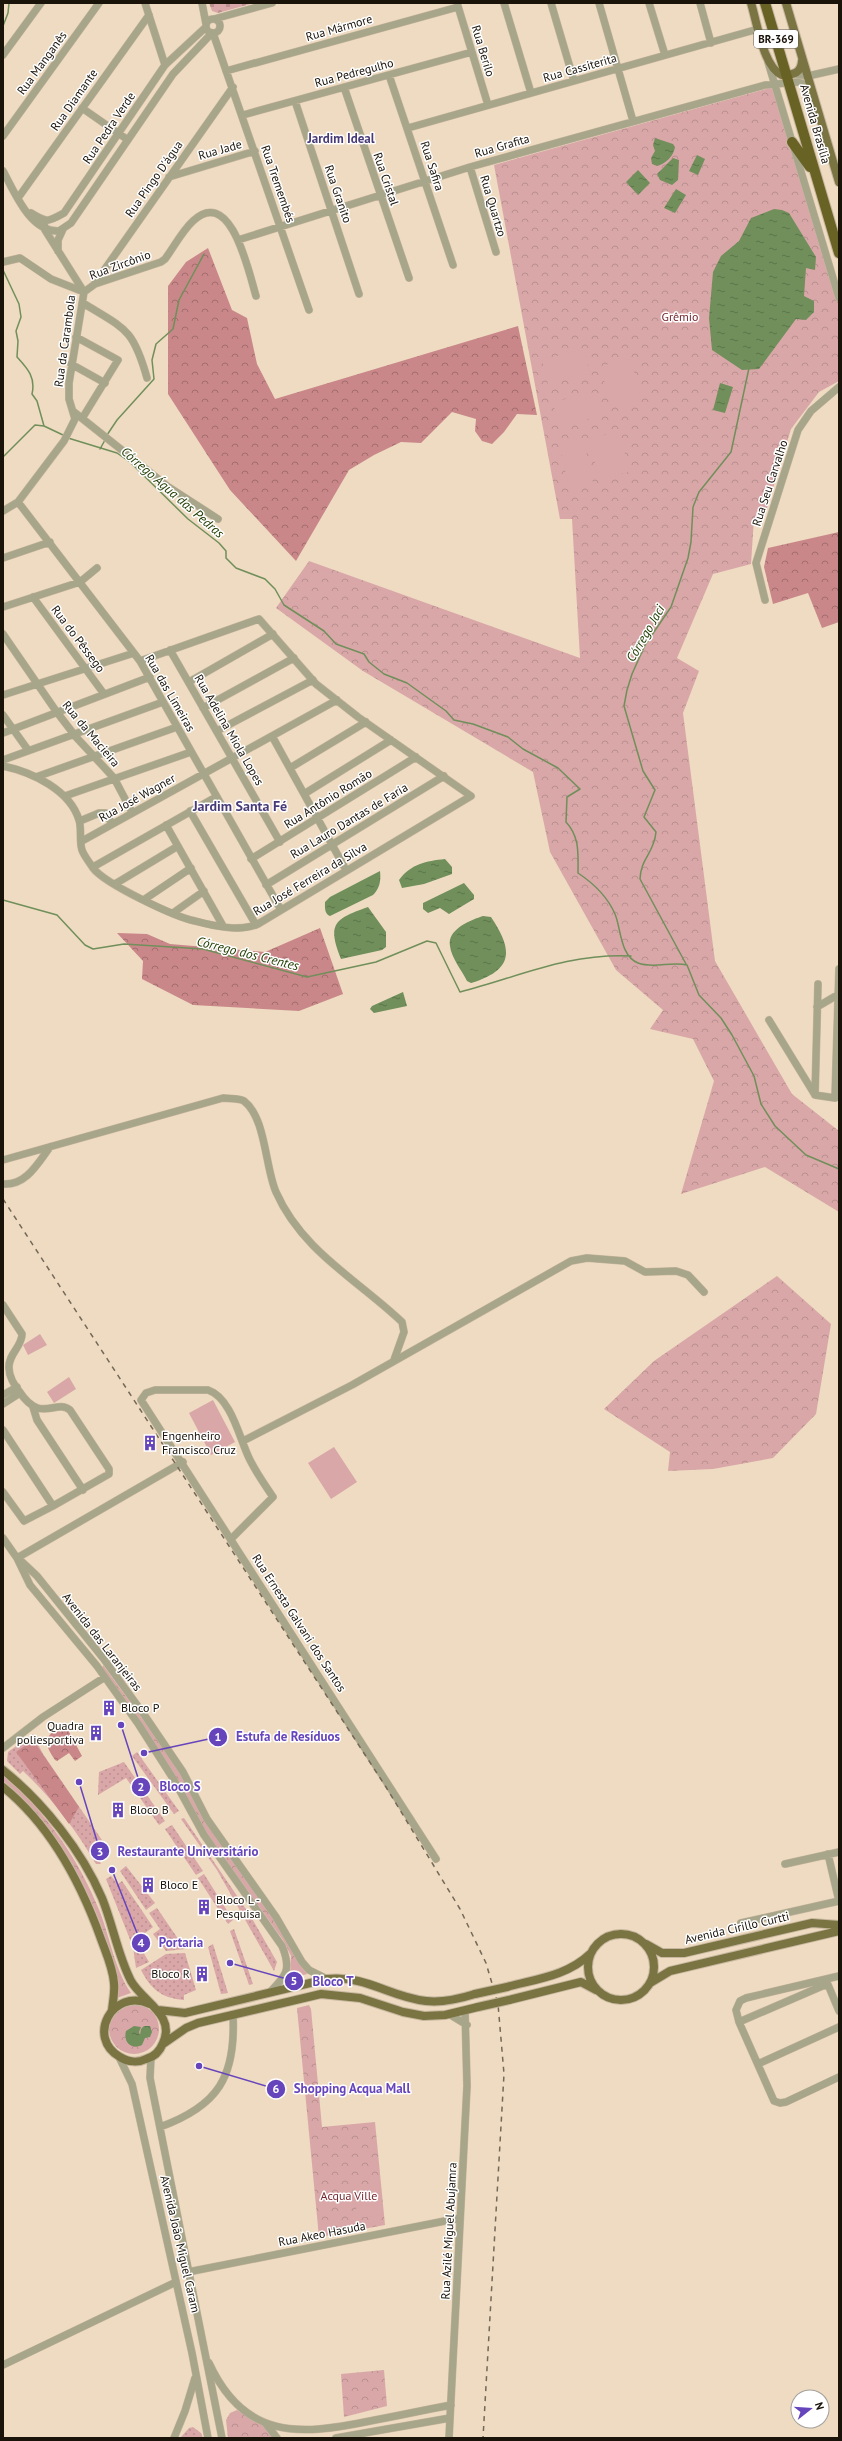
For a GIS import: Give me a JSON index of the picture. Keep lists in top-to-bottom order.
{
  "streets": {
    "highway": ["BR-369", "Avenida Brasília"],
    "main road": ["Avenida Cirillo Curtti"],
    "street": [
      "Rua Mármore",
      "Rua Berilo",
      "Rua Manganês",
      "Rua Cassiterita",
      "Rua Pedregulho",
      "Rua Diamante",
      "Rua Pedra Verde",
      "Rua Grafita",
      "Rua Jade",
      "Rua Safira",
      "Rua Pingo D'água",
      "Rua Cristal",
      "Rua Tremembés",
      "Rua Granito",
      "Rua Quartzo",
      "Rua Zircônio",
      "Rua da Carambola",
      "Rua Seu Carvalho",
      "Rua do Pêssego",
      "Rua das Limeiras",
      "Rua Adelina Miola Lopes",
      "Rua da Macieira",
      "Rua José Wagner",
      "Rua Antônio Romão",
      "Rua Lauro Dantas de Faria",
      "Rua José Ferreira da Silva",
      "Rua Ernesta Galvani dos Santos",
      "Avenida das Laranjeiras",
      "Rua Azilé Miguel Abujamra",
      "Rua Akeo Hasuda",
      "Avenida João Miguel Caram"
    ]
  },
  "crossings": [
    ["Rua Mármore", "Rua Berilo"],
    ["Rua Mármore", "Rua Tremembés"],
    ["Rua Berilo", "Rua Cassiterita"],
    ["Rua Berilo", "Rua Pedregulho"],
    ["Rua Cassiterita", "Rua Safira"],
    ["Rua Pedregulho", "Rua Safira"],
    ["Rua Pedregulho", "Rua Cristal"],
    ["Rua Pedregulho", "Rua Tremembés"],
    ["Rua Pedregulho", "Rua Granito"],
    ["Avenida Brasília", "Rua Grafita"],
    ["Rua Pedra Verde", "Rua Tremembés"],
    ["Rua Pedra Verde", "Rua da Carambola"],
    ["Rua Grafita", "Rua Safira"],
    ["Rua Grafita", "Rua Cristal"],
    ["Rua Grafita", "Rua Tremembés"],
    ["Rua Grafita", "Rua Granito"],
    ["Rua Grafita", "Rua Quartzo"],
    ["Rua Grafita", "Rua Zircônio"],
    ["Rua Jade", "Rua Pingo D'água"],
    ["Rua Jade", "Rua Tremembés"],
    ["Rua Pingo D'água", "Rua Tremembés"],
    ["Rua Pingo D'água", "Rua Zircônio"],
    ["Rua Zircônio", "Rua da Carambola"],
    ["Rua da Carambola", "Rua das Limeiras"],
    ["Rua das Limeiras", "Rua José Wagner"],
    ["Rua das Limeiras", "Rua Antônio Romão"],
    ["Rua das Limeiras", "Rua Lauro Dantas de Faria"],
    ["Rua das Limeiras", "Rua José Ferreira da Silva"],
    ["Rua Adelina Miola Lopes", "Rua José Wagner"],
    ["Rua Adelina Miola Lopes", "Rua Antônio Romão"],
    ["Rua da Macieira", "Rua José Wagner"],
    ["Rua José Wagner", "Rua José Ferreira da Silva"],
    ["Rua Lauro Dantas de Faria", "Rua José Ferreira da Silva"],
    ["Rua Azilé Miguel Abujamra", "Rua Akeo Hasuda"],
    ["Rua Akeo Hasuda", "Avenida João Miguel Caram"]
  ],
  "districts": ["Jardim Ideal", "Jardim Santa Fé"],
  "water": ["Córrego Água das Pedras", "Córrego Jaci", "Córrego dos Crentes"],
  "parks": ["Grêmio", "Acqua Ville"],
  "places": {
    "building": [
      "Engenheiro Francisco Cruz",
      "Bloco P",
      "Quadra poliesportiva",
      "Bloco B",
      "Bloco E",
      "Bloco L - Pesquisa",
      "Bloco R"
    ],
    "other": [
      "Bloco S",
      "Estufa de Resíduos",
      "Restaurante Universitário",
      "Portaria",
      "Bloco T",
      "Shopping Acqua Mall"
    ]
  },
  "north": "right"
}
